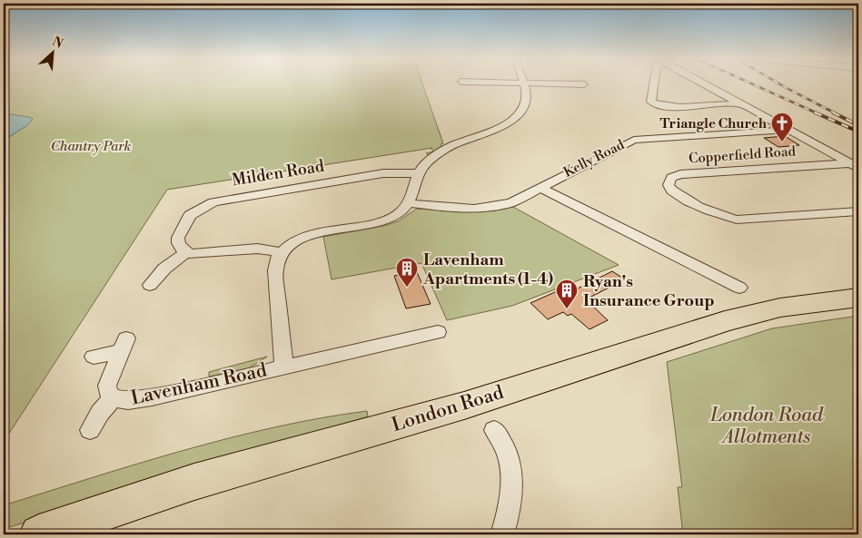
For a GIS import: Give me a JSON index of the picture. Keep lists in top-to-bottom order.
{
  "streets": {
    "main road": ["London Road"],
    "street": [
      "Copperfield Road",
      "Kelly Road",
      "Milden Road",
      "Lavenham Road"
    ]
  },
  "parks": ["Chantry Park", "London Road Allotments"],
  "places": {
    "church": ["Triangle Church"],
    "building": ["Lavenham Apartments (1-4)", "Ryan's Insurance Group"]
  },
  "north": "top right"
}
